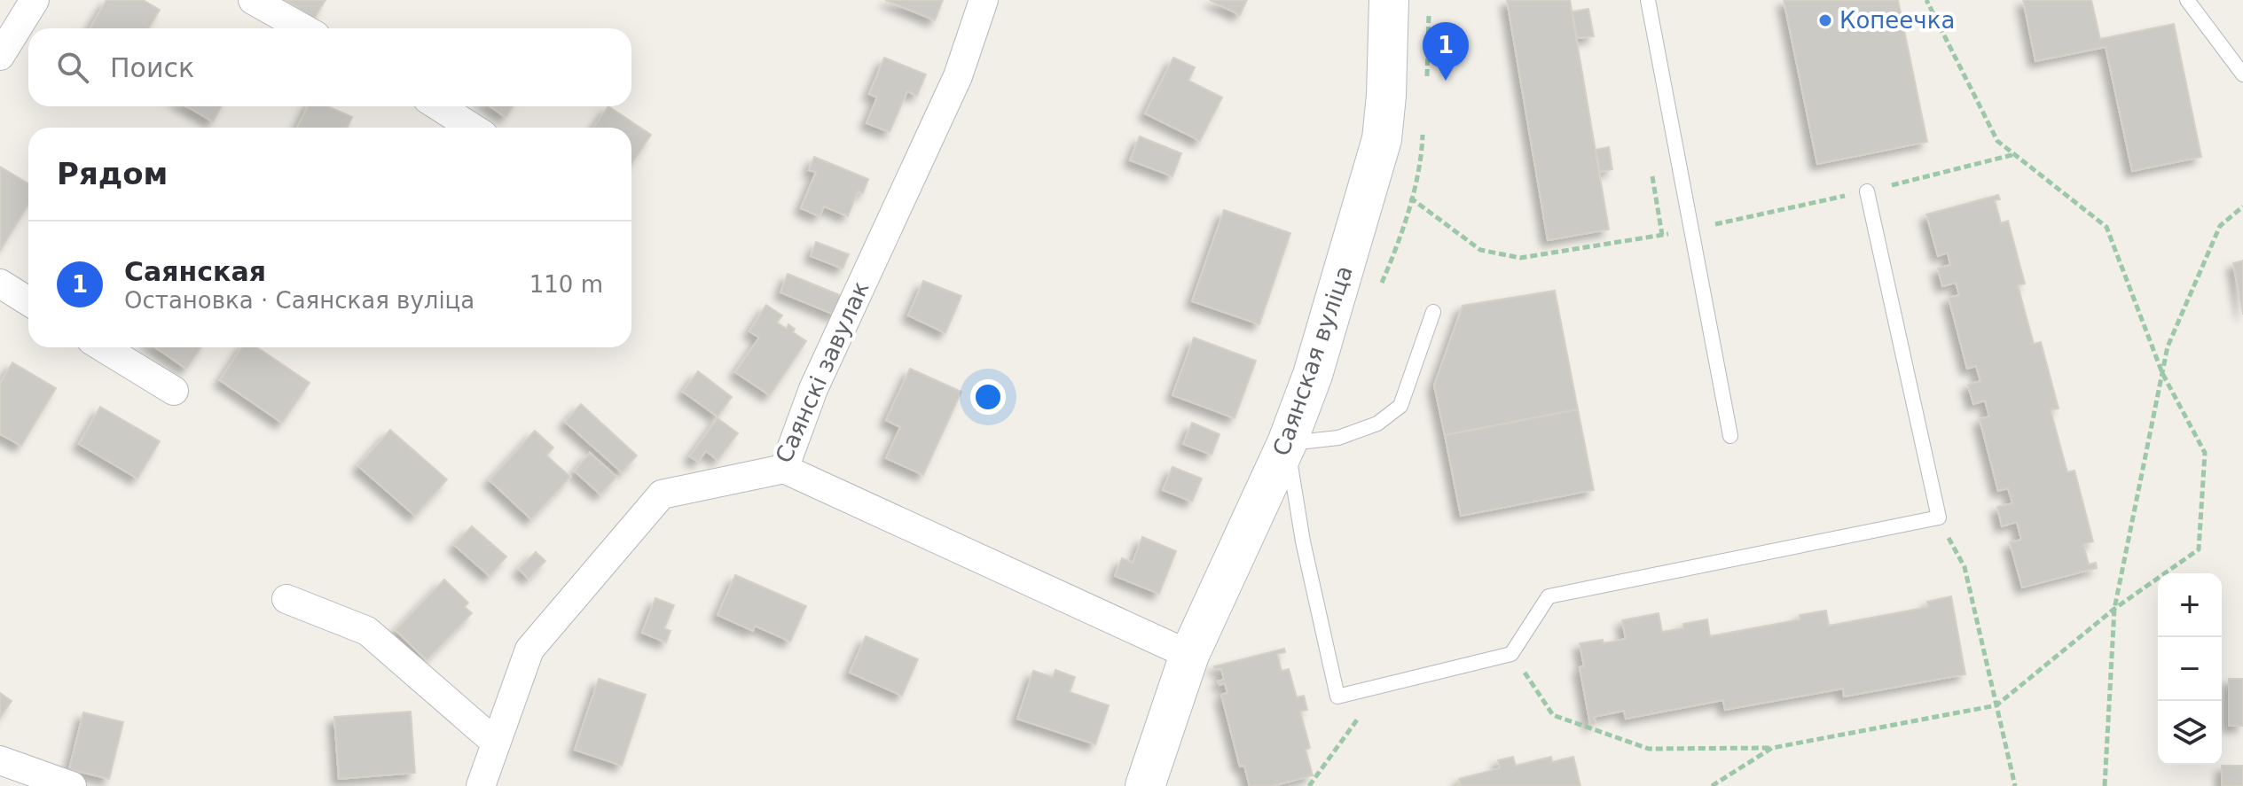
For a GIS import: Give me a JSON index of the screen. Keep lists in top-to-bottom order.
{
  "streets": {
    "main road": ["Саянская вуліца"],
    "street": ["Саянскі завулак"]
  },
  "places": ["Копеечка"],
  "page": {
    "pins": "1",
    "search": "Поиск",
    "heading": "Рядом",
    "list": [
      {
        "mark": "1",
        "name": "Саянская",
        "note": "Остановка · Саянская вуліца",
        "value": "110 m"
      }
    ],
    "map_buttons": ["+", "−"]
  }
}
